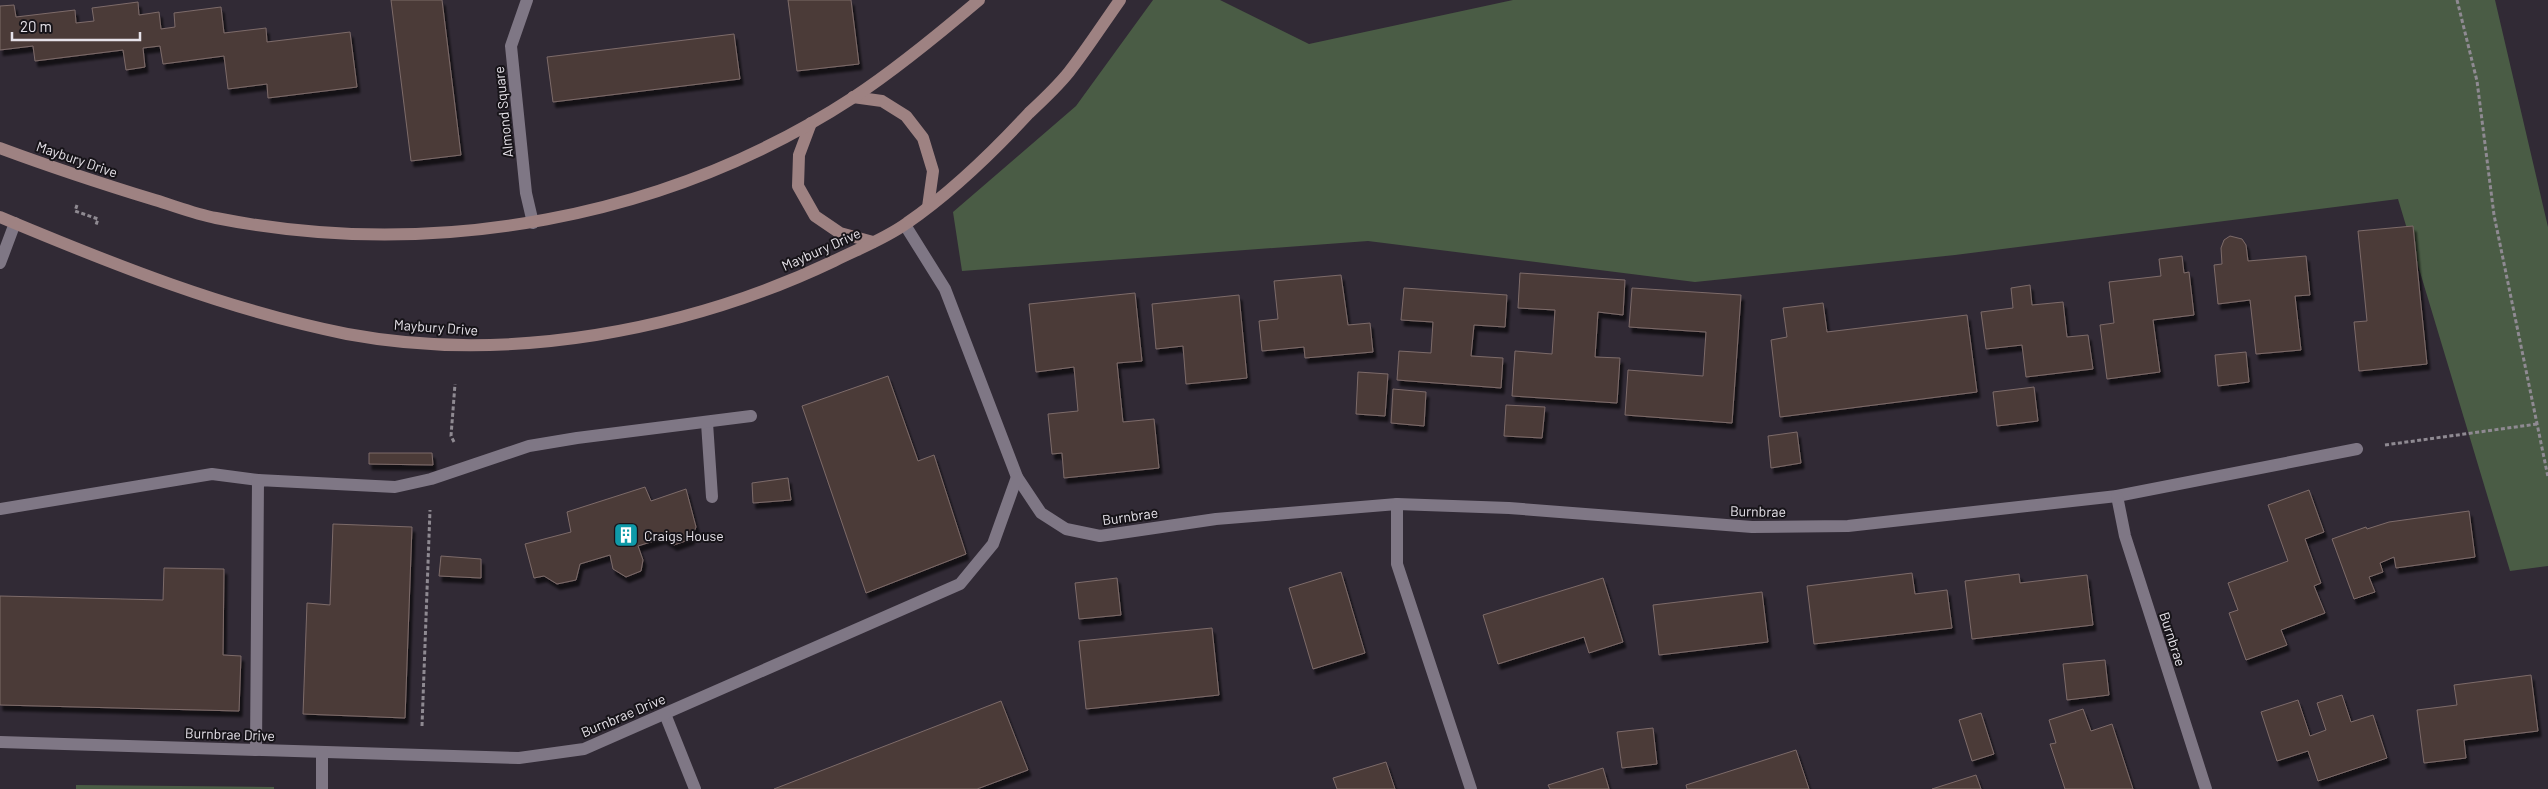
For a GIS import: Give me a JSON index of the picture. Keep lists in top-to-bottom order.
{
  "streets": {
    "street": [
      "Almond Square",
      "Maybury Drive",
      "Burnbrae",
      "Burnbrae Drive"
    ]
  },
  "crossings": [
    ["Almond Square", "Maybury Drive"],
    ["Maybury Drive", "Burnbrae"],
    ["Burnbrae", "Burnbrae Drive"]
  ],
  "places": {
    "building": ["Craigs House"]
  },
  "scale_bar": "20 m"
}
